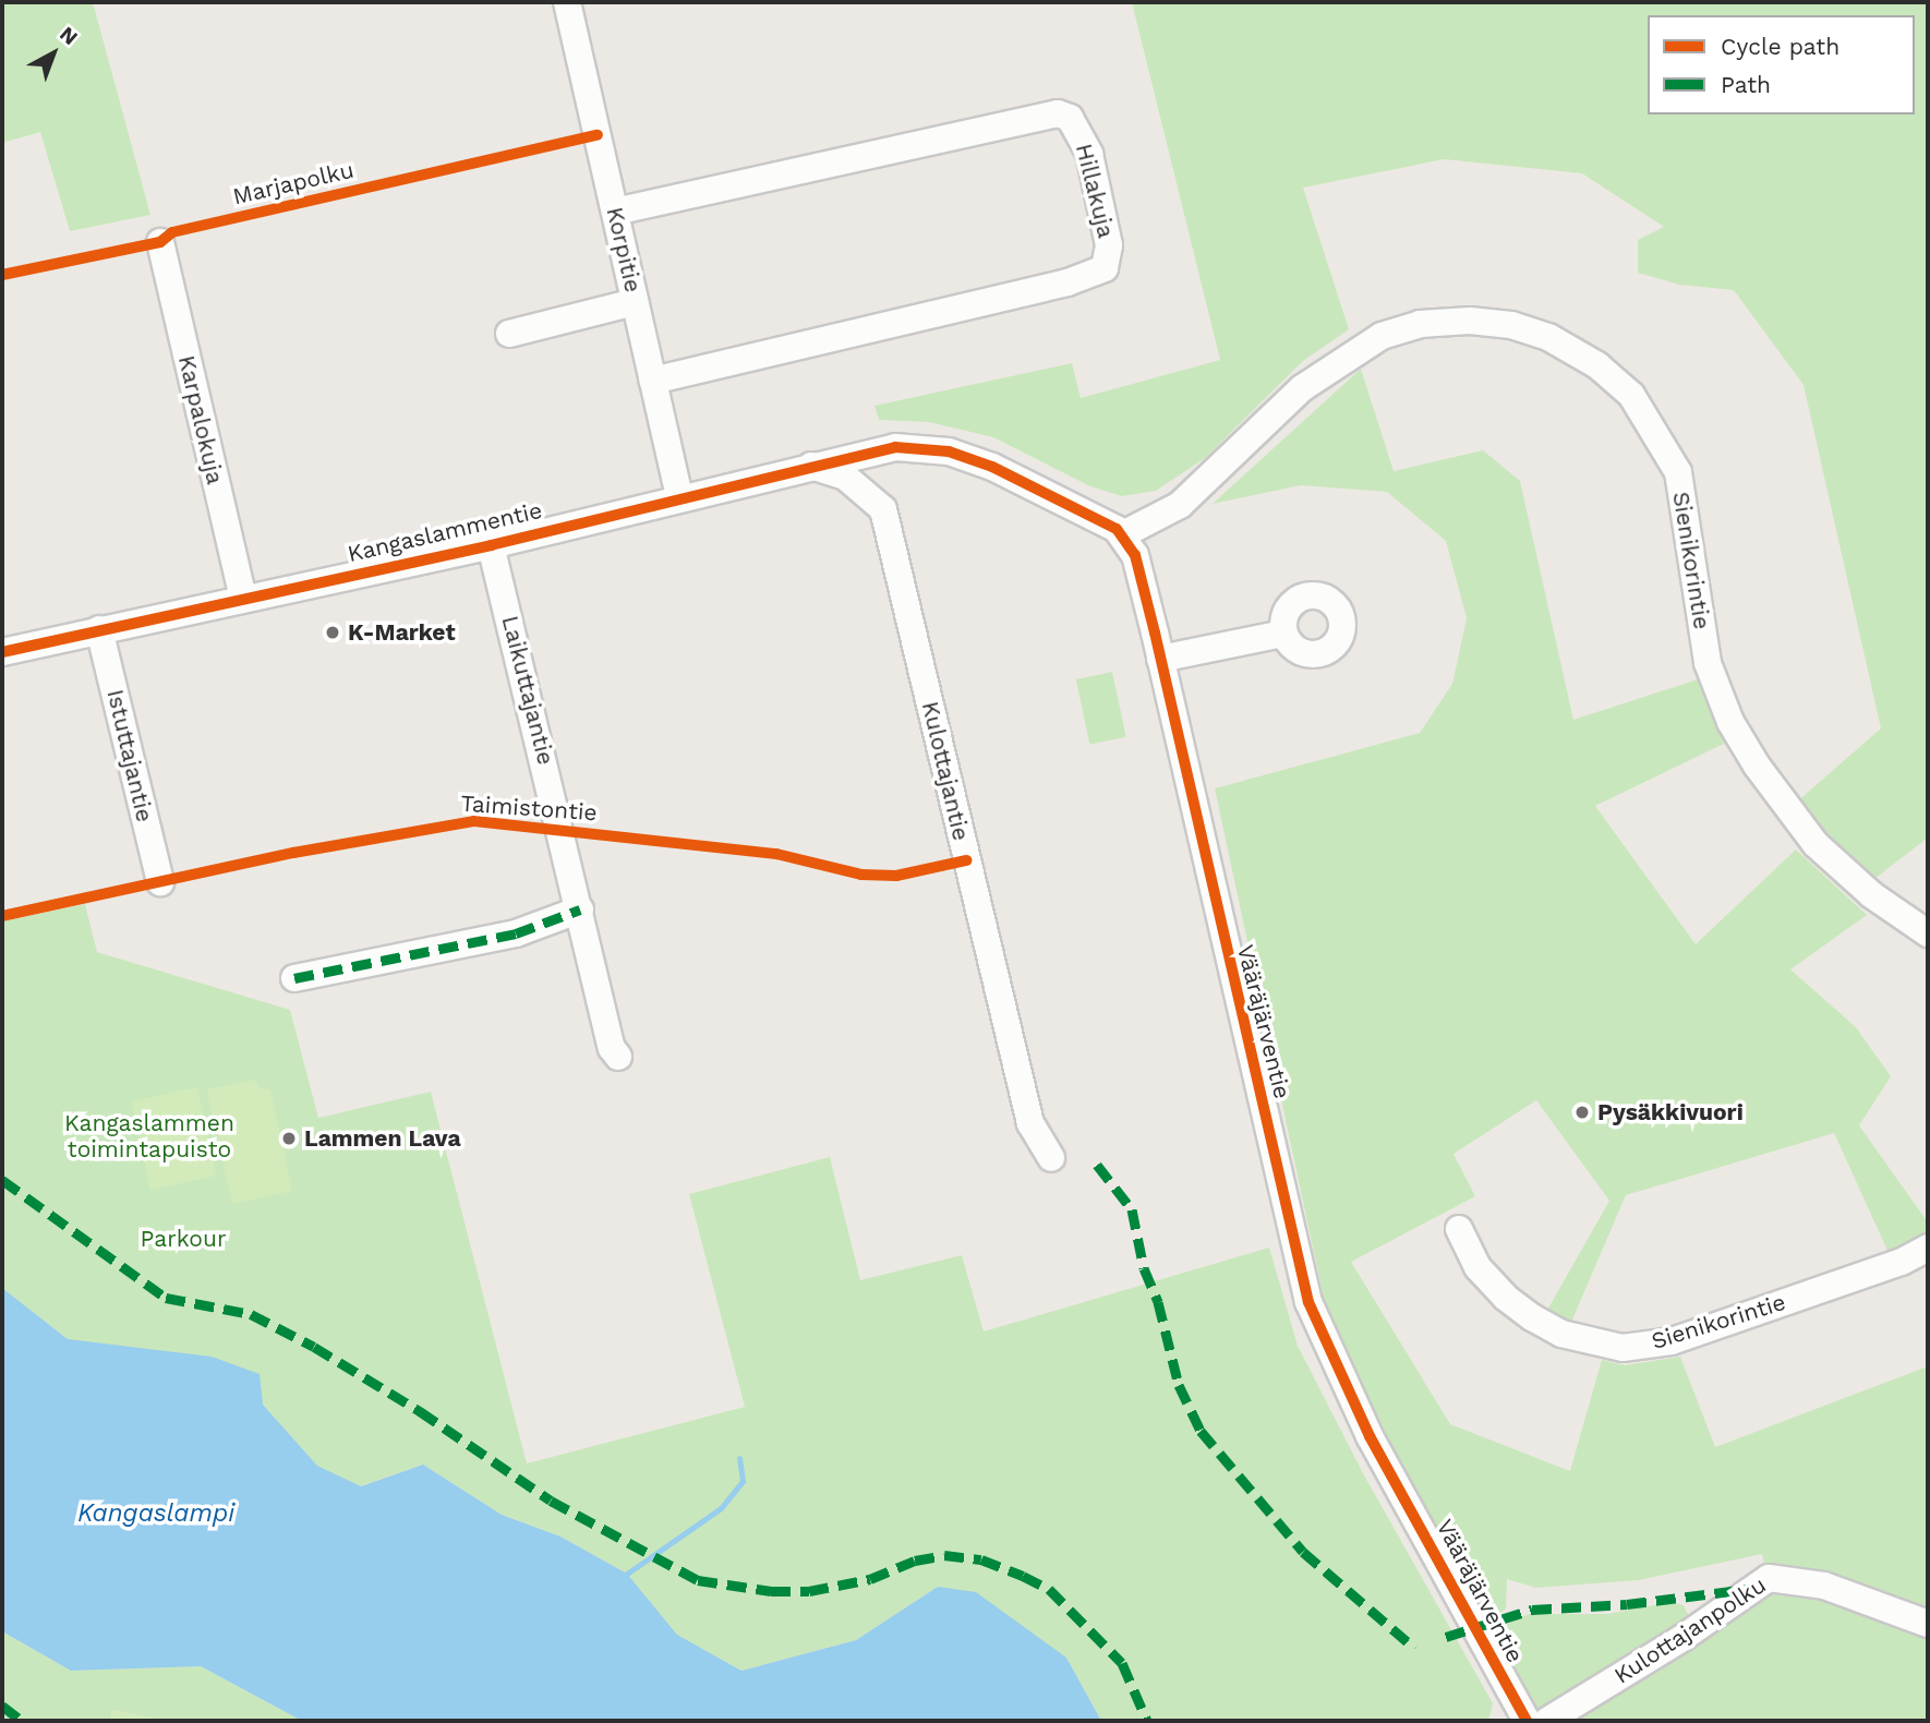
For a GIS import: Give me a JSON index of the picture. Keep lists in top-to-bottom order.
{
  "streets": {
    "street": [
      "Hillakuja",
      "Korpitie",
      "Karpalokuja",
      "Kangaslammentie",
      "Sienikorintie",
      "Laikuttajantie",
      "Istuttajantie",
      "Kulottajantie",
      "Vääräjärventie",
      "Kulottajanpolku"
    ],
    "cycle path": ["Marjapolku", "Taimistontie"]
  },
  "crossings": [
    ["Hillakuja", "Korpitie"],
    ["Korpitie", "Kangaslammentie"],
    ["Karpalokuja", "Kangaslammentie"],
    ["Kangaslammentie", "Sienikorintie"],
    ["Kangaslammentie", "Laikuttajantie"],
    ["Kangaslammentie", "Istuttajantie"],
    ["Kangaslammentie", "Kulottajantie"],
    ["Kangaslammentie", "Vääräjärventie"],
    ["Sienikorintie", "Vääräjärventie"]
  ],
  "water": ["Kangaslampi"],
  "parks": ["Kangaslammen toimintapuisto", "Parkour"],
  "places": ["K-Market", "Pysäkkivuori", "Lammen Lava"],
  "legend": ["Cycle path", "Path"],
  "north": "top right"
}
